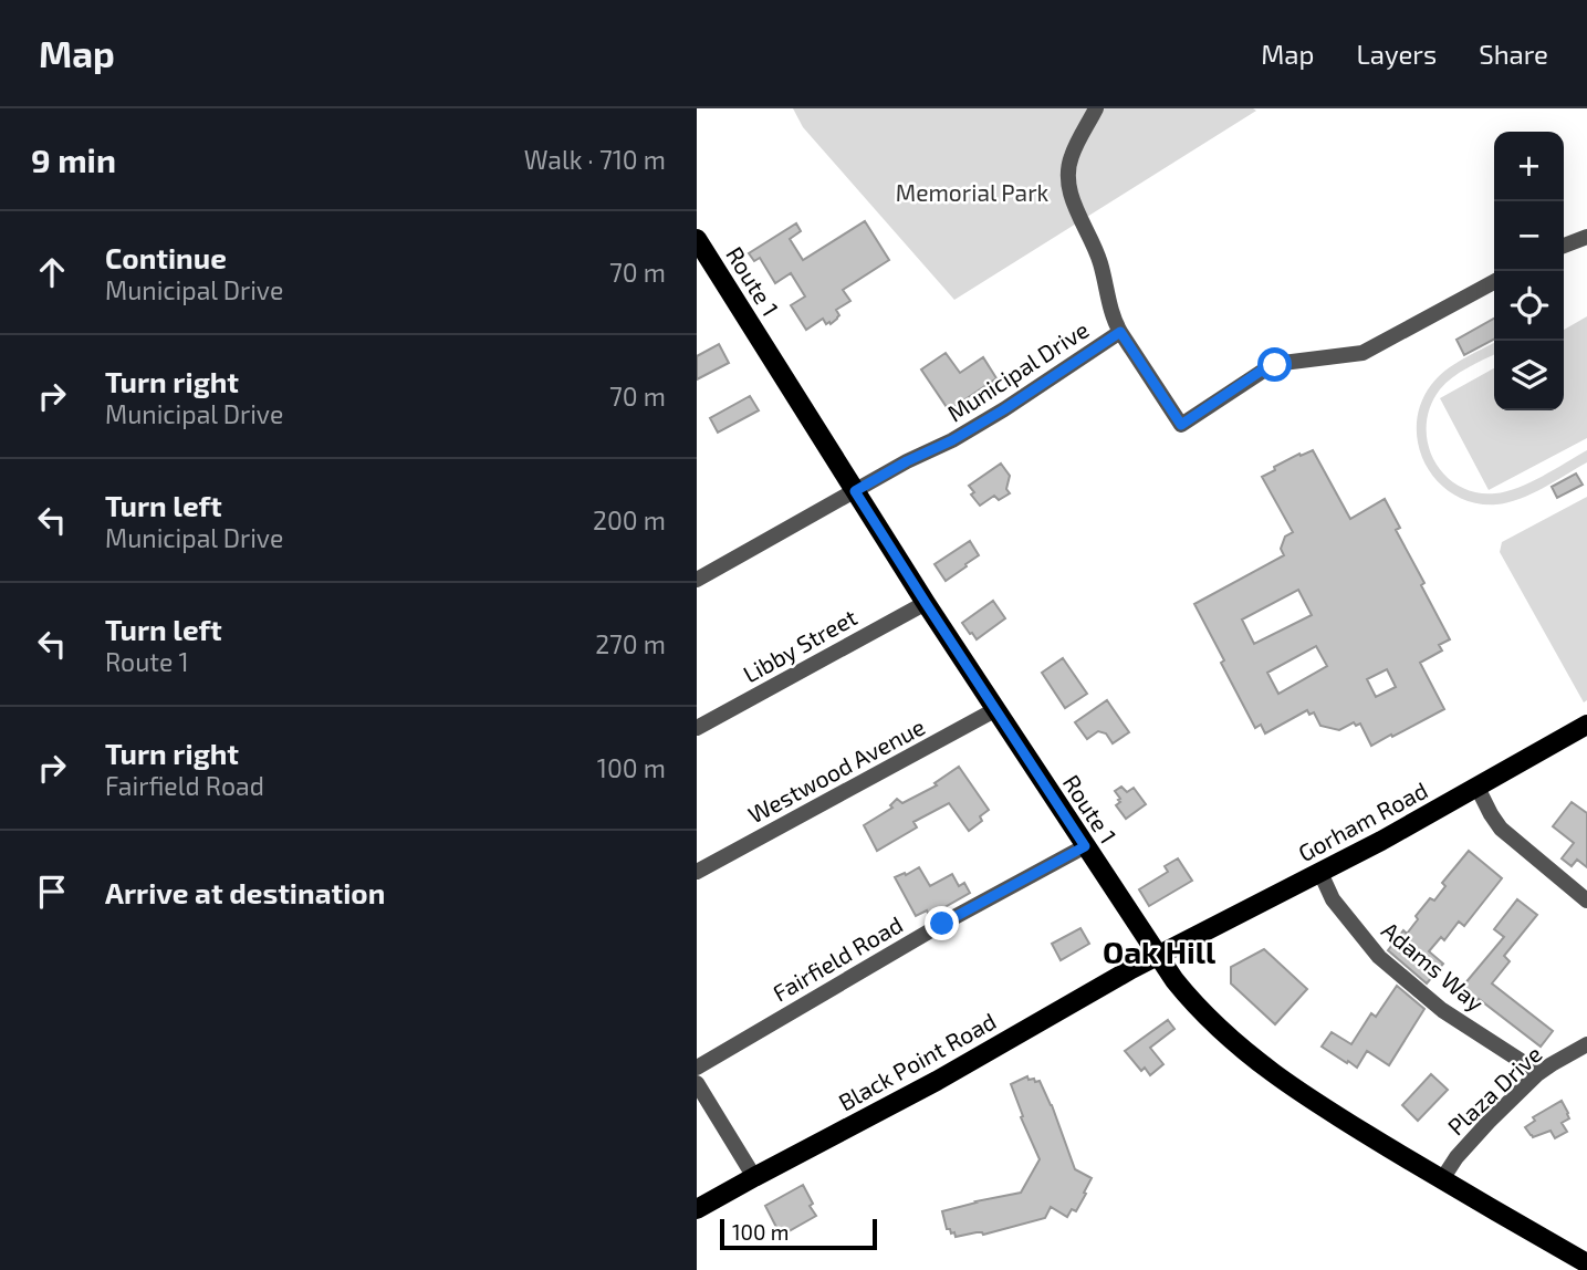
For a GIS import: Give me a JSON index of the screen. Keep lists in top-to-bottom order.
{
  "streets": {
    "main road": ["Route 1", "Gorham Road", "Black Point Road"],
    "street": [
      "Municipal Drive",
      "Libby Street",
      "Westwood Avenue",
      "Fairfield Road",
      "Adams Way",
      "Plaza Drive"
    ]
  },
  "crossings": [
    ["Route 1", "Municipal Drive"],
    ["Route 1", "Libby Street"],
    ["Route 1", "Westwood Avenue"],
    ["Route 1", "Gorham Road"],
    ["Route 1", "Fairfield Road"],
    ["Route 1", "Black Point Road"],
    ["Route 1", "Plaza Drive"],
    ["Gorham Road", "Adams Way"],
    ["Gorham Road", "Black Point Road"],
    ["Adams Way", "Plaza Drive"]
  ],
  "districts": ["Oak Hill"],
  "parks": ["Memorial Park"],
  "scale_bar": "100 m",
  "page": {
    "header": "Map",
    "nav": ["Map", "Layers", "Share"],
    "heading": ["9 min", "Walk · 710 m"],
    "map_buttons": ["+", "−"],
    "list": [
      ["Continue", "Municipal Drive", "70 m"],
      ["Turn right", "Municipal Drive", "70 m"],
      ["Turn left", "Municipal Drive", "200 m"],
      ["Turn left", "Route 1", "270 m"],
      ["Turn right", "Fairfield Road", "100 m"],
      "Arrive at destination"
    ],
    "scale": "100 m"
  }
}
